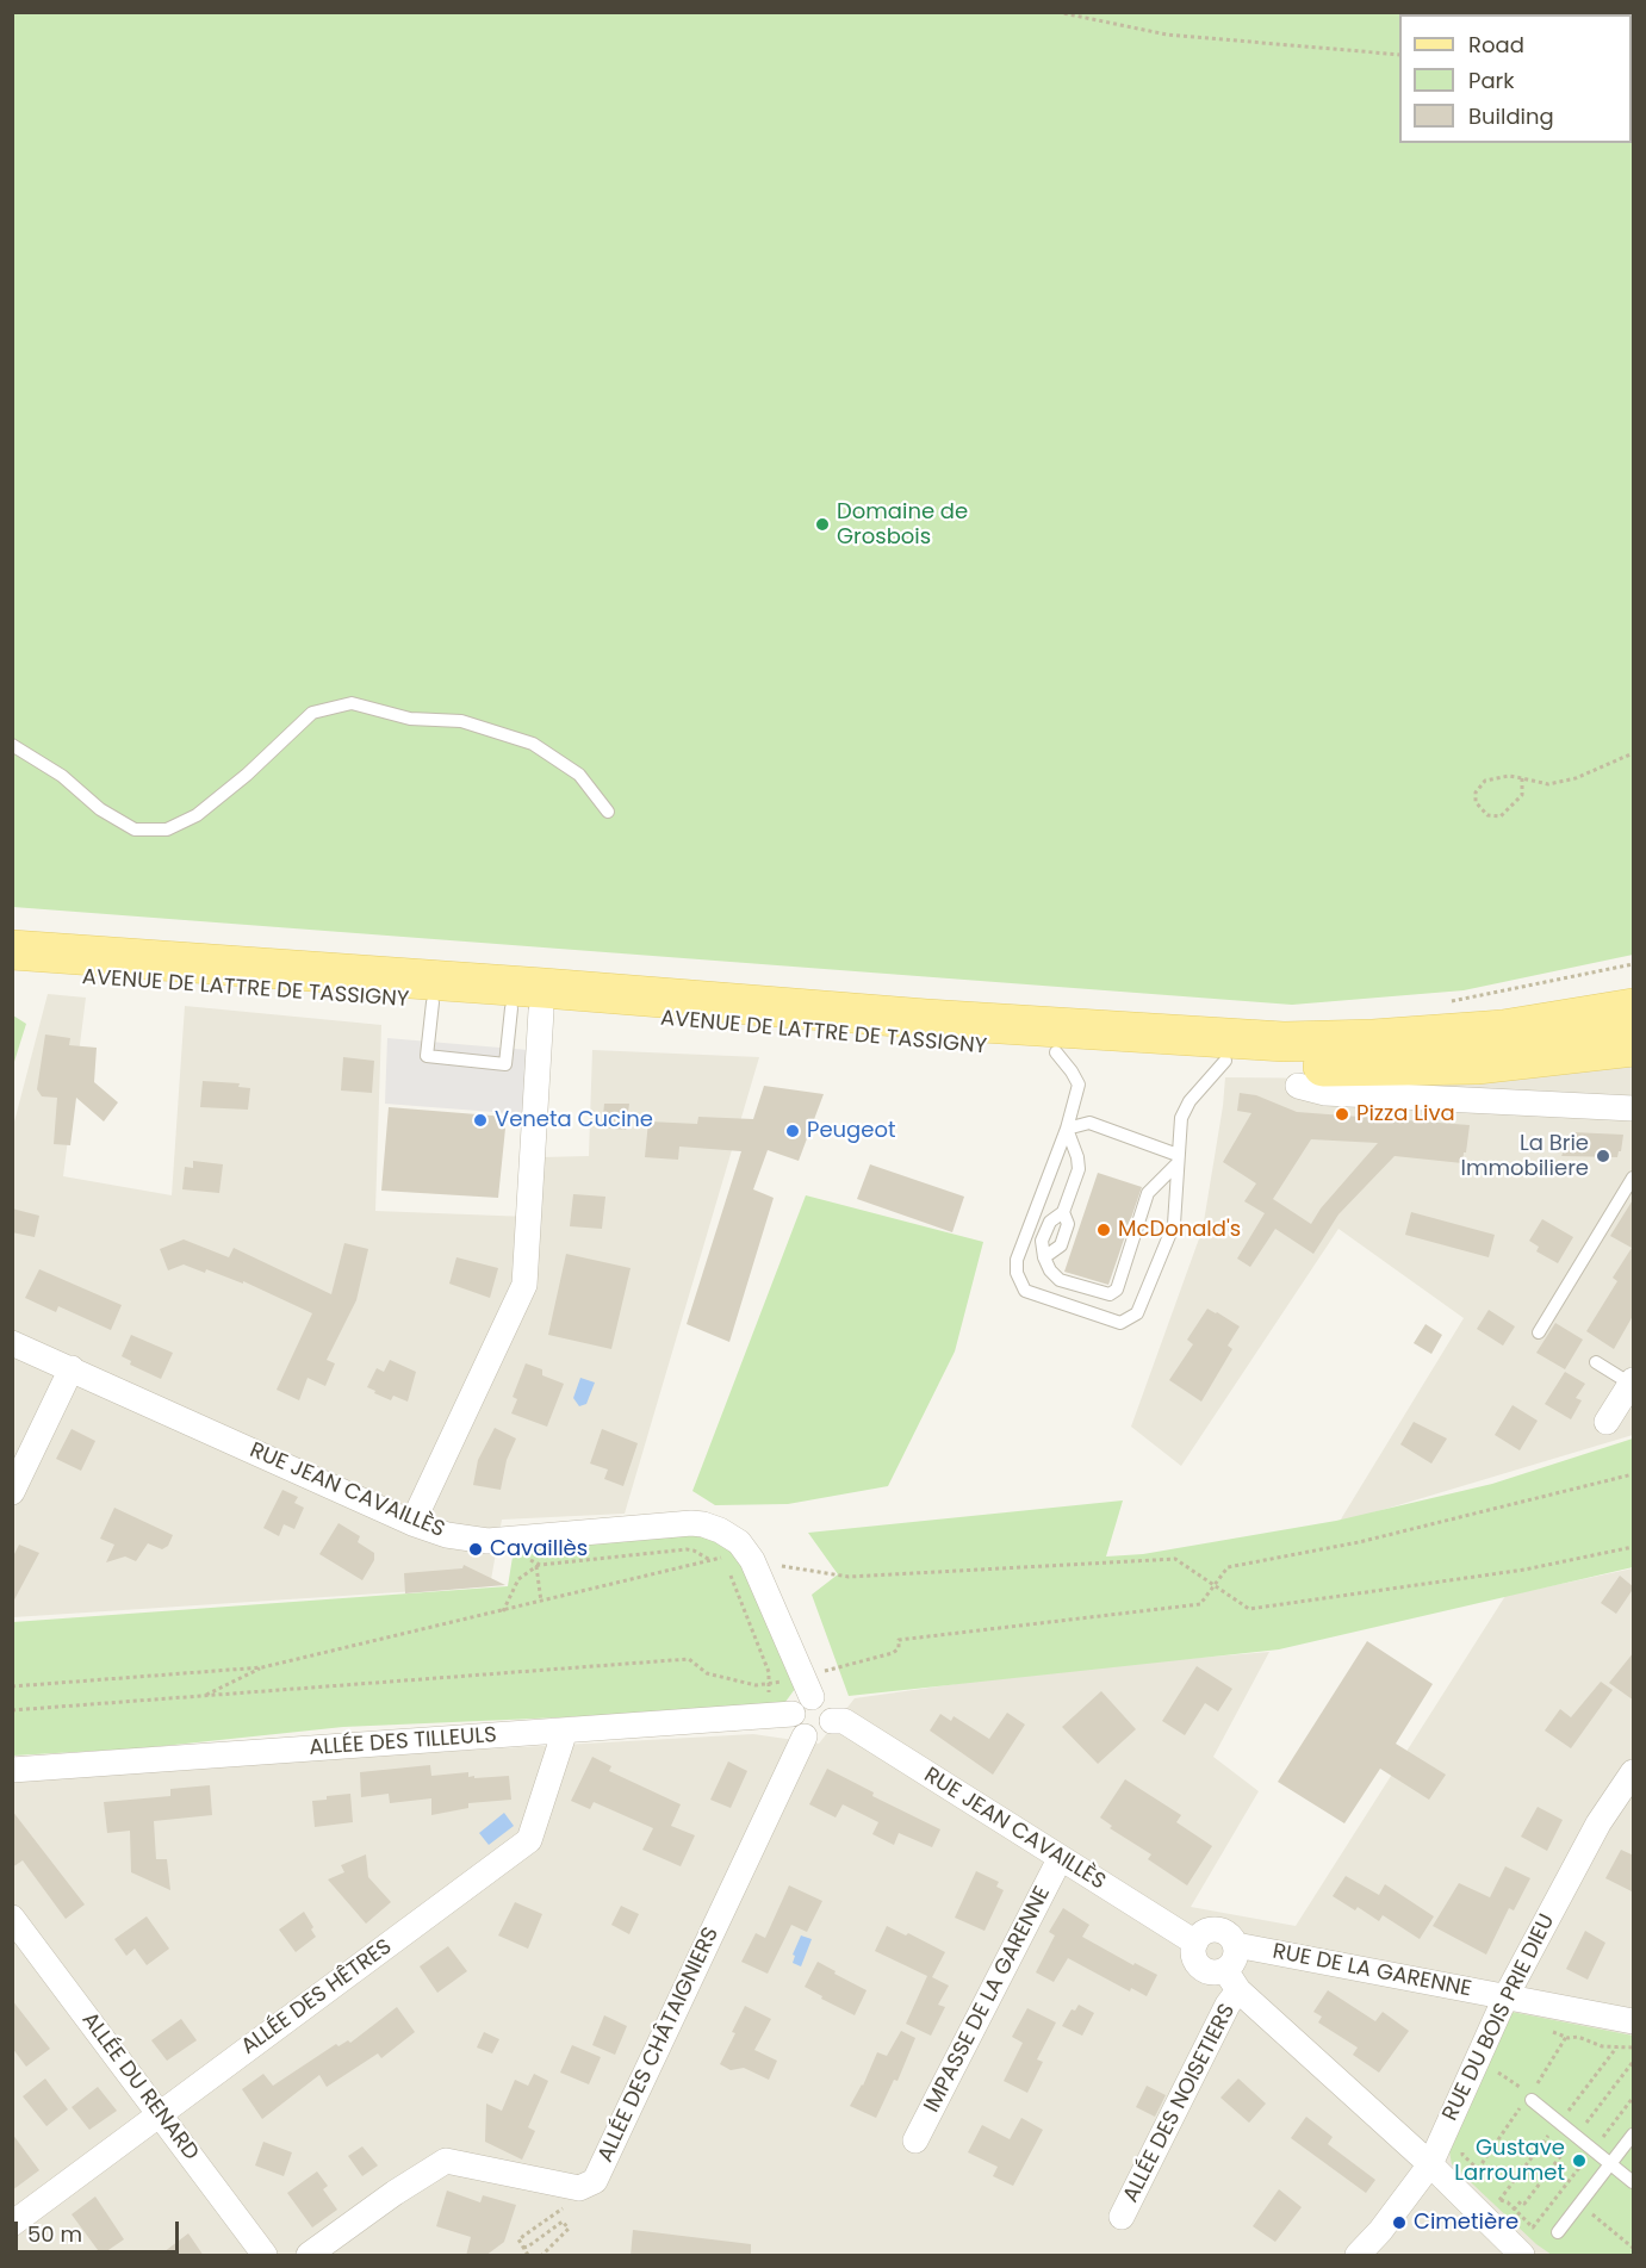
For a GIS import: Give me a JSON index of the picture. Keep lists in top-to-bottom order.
{
  "streets": {
    "main road": ["AVENUE DE LATTRE DE TASSIGNY"],
    "street": [
      "RUE JEAN CAVAILLÈS",
      "ALLÉE DES TILLEULS",
      "RUE DE LA GARENNE",
      "ALLÉE DES HÊTRES",
      "IMPASSE DE LA GARENNE",
      "RUE DU BOIS PRIE DIEU",
      "ALLÉE DES CHÂTAIGNIERS",
      "ALLÉE DU RENARD",
      "ALLÉE DES NOISETIERS"
    ]
  },
  "crossings": [
    ["RUE JEAN CAVAILLÈS", "ALLÉE DES TILLEULS"],
    ["RUE JEAN CAVAILLÈS", "RUE DE LA GARENNE"],
    ["RUE JEAN CAVAILLÈS", "IMPASSE DE LA GARENNE"],
    ["RUE JEAN CAVAILLÈS", "ALLÉE DES CHÂTAIGNIERS"],
    ["RUE JEAN CAVAILLÈS", "ALLÉE DES NOISETIERS"],
    ["ALLÉE DES TILLEULS", "ALLÉE DES HÊTRES"],
    ["ALLÉE DES TILLEULS", "ALLÉE DES CHÂTAIGNIERS"],
    ["RUE DE LA GARENNE", "RUE DU BOIS PRIE DIEU"],
    ["RUE DE LA GARENNE", "ALLÉE DES NOISETIERS"],
    ["ALLÉE DES HÊTRES", "ALLÉE DU RENARD"]
  ],
  "places": [
    "Domaine de Grosbois",
    "Pizza Liva",
    "Veneta Cucine",
    "Peugeot",
    "La Brie Immobiliere",
    "McDonald's",
    "Cavaillès",
    "Gustave Larroumet",
    "Cimetière"
  ],
  "legend": ["Road", "Park", "Building"],
  "scale_bar": "50 m"
}
